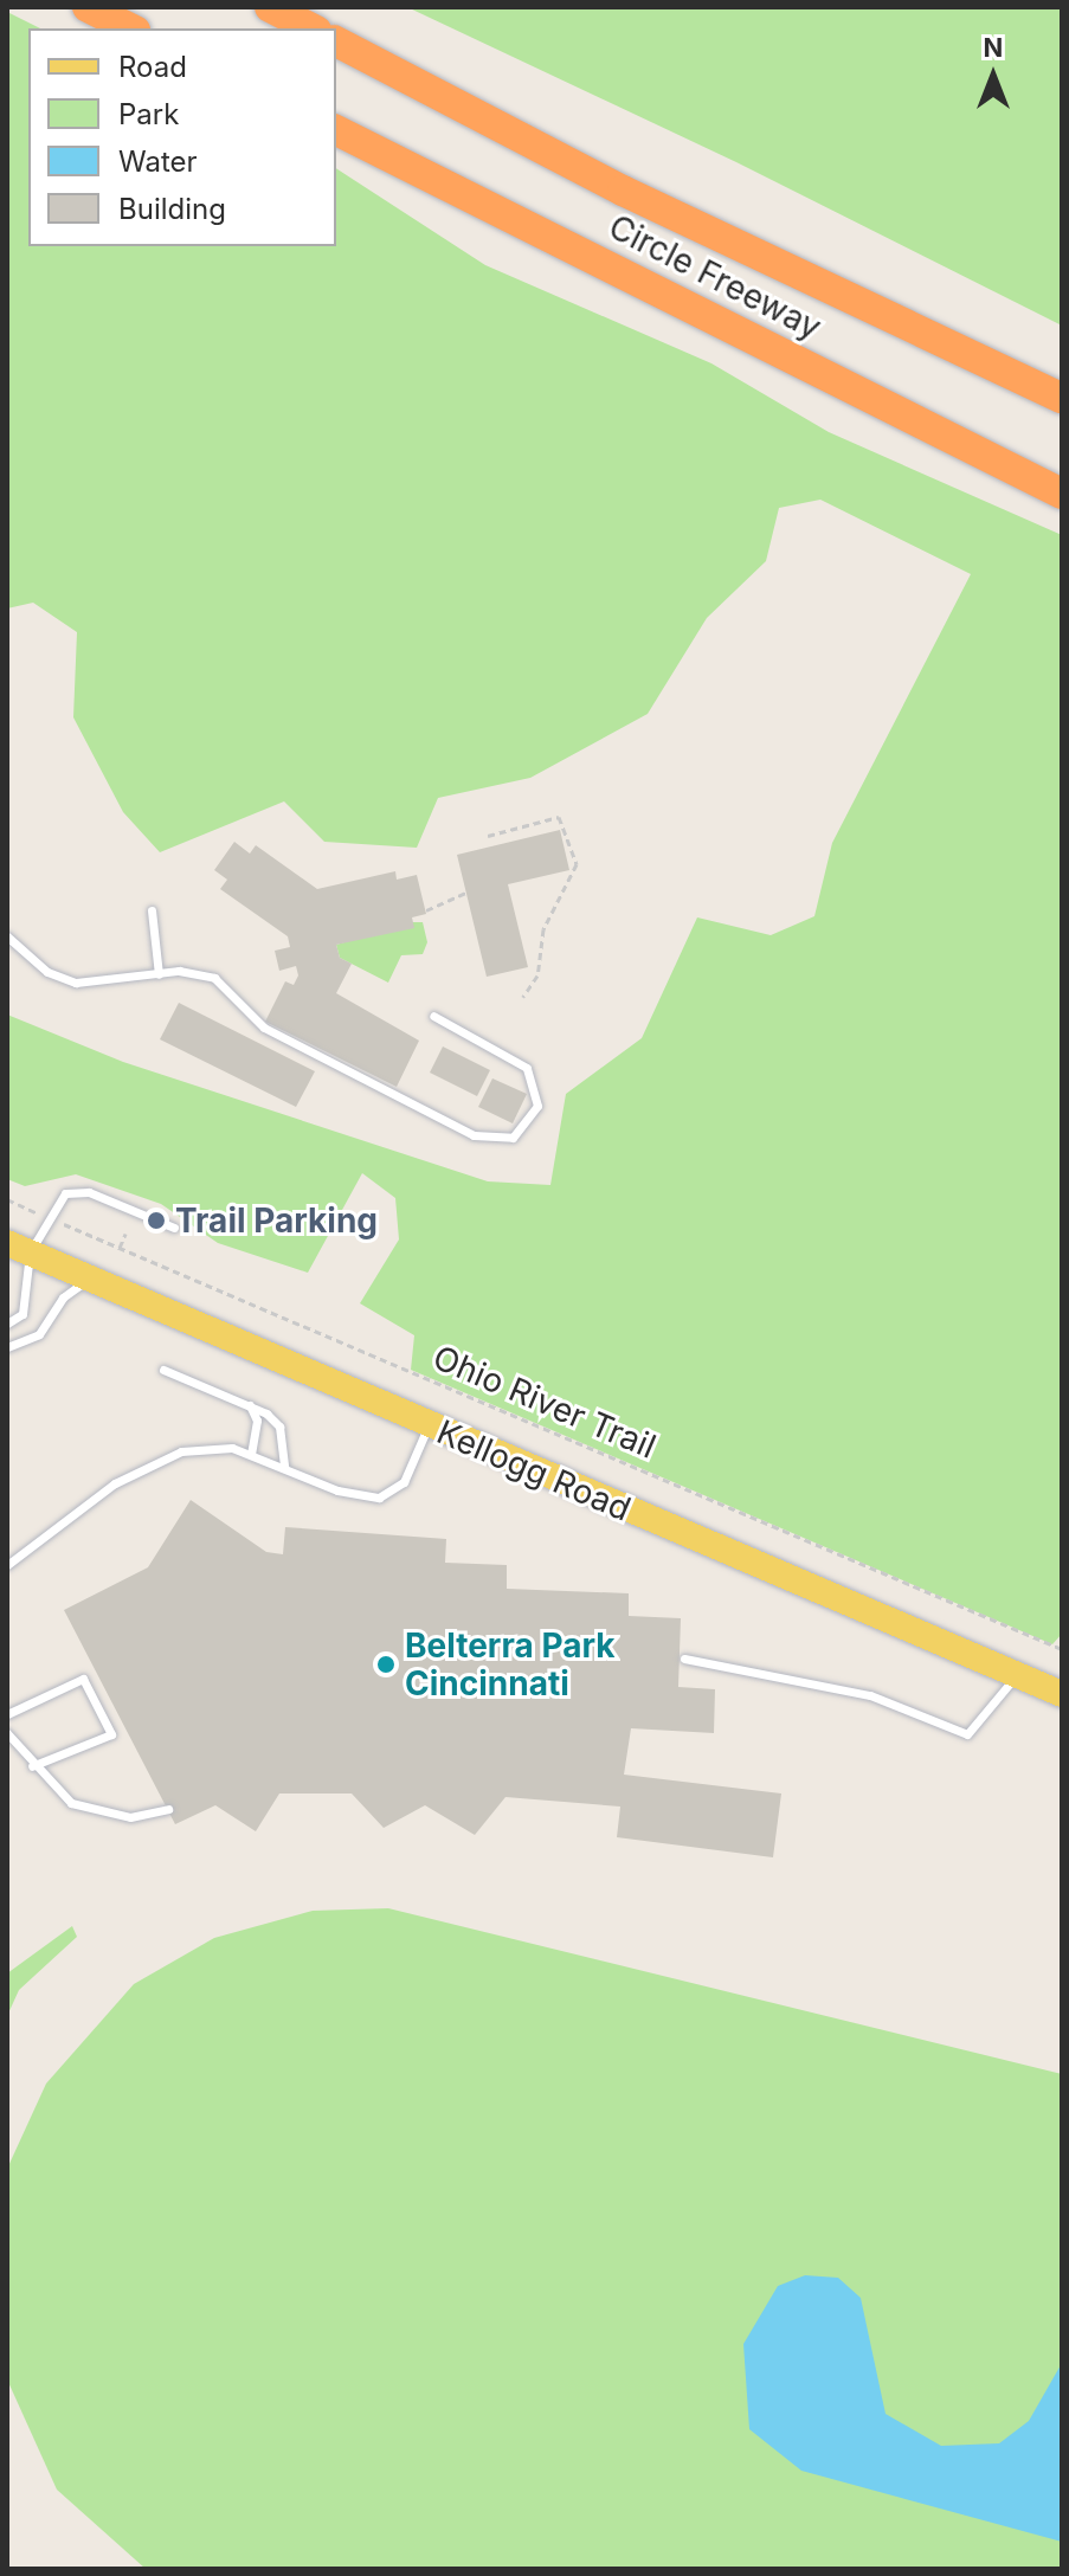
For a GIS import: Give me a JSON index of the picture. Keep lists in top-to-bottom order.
{
  "streets": {
    "highway": ["Circle Freeway"],
    "main road": ["Kellogg Road"],
    "path": ["Ohio River Trail"]
  },
  "places": ["Trail Parking", "Belterra Park Cincinnati"],
  "legend": [
    "Road",
    "Park",
    "Water",
    "Building"
  ],
  "north": "top"
}
